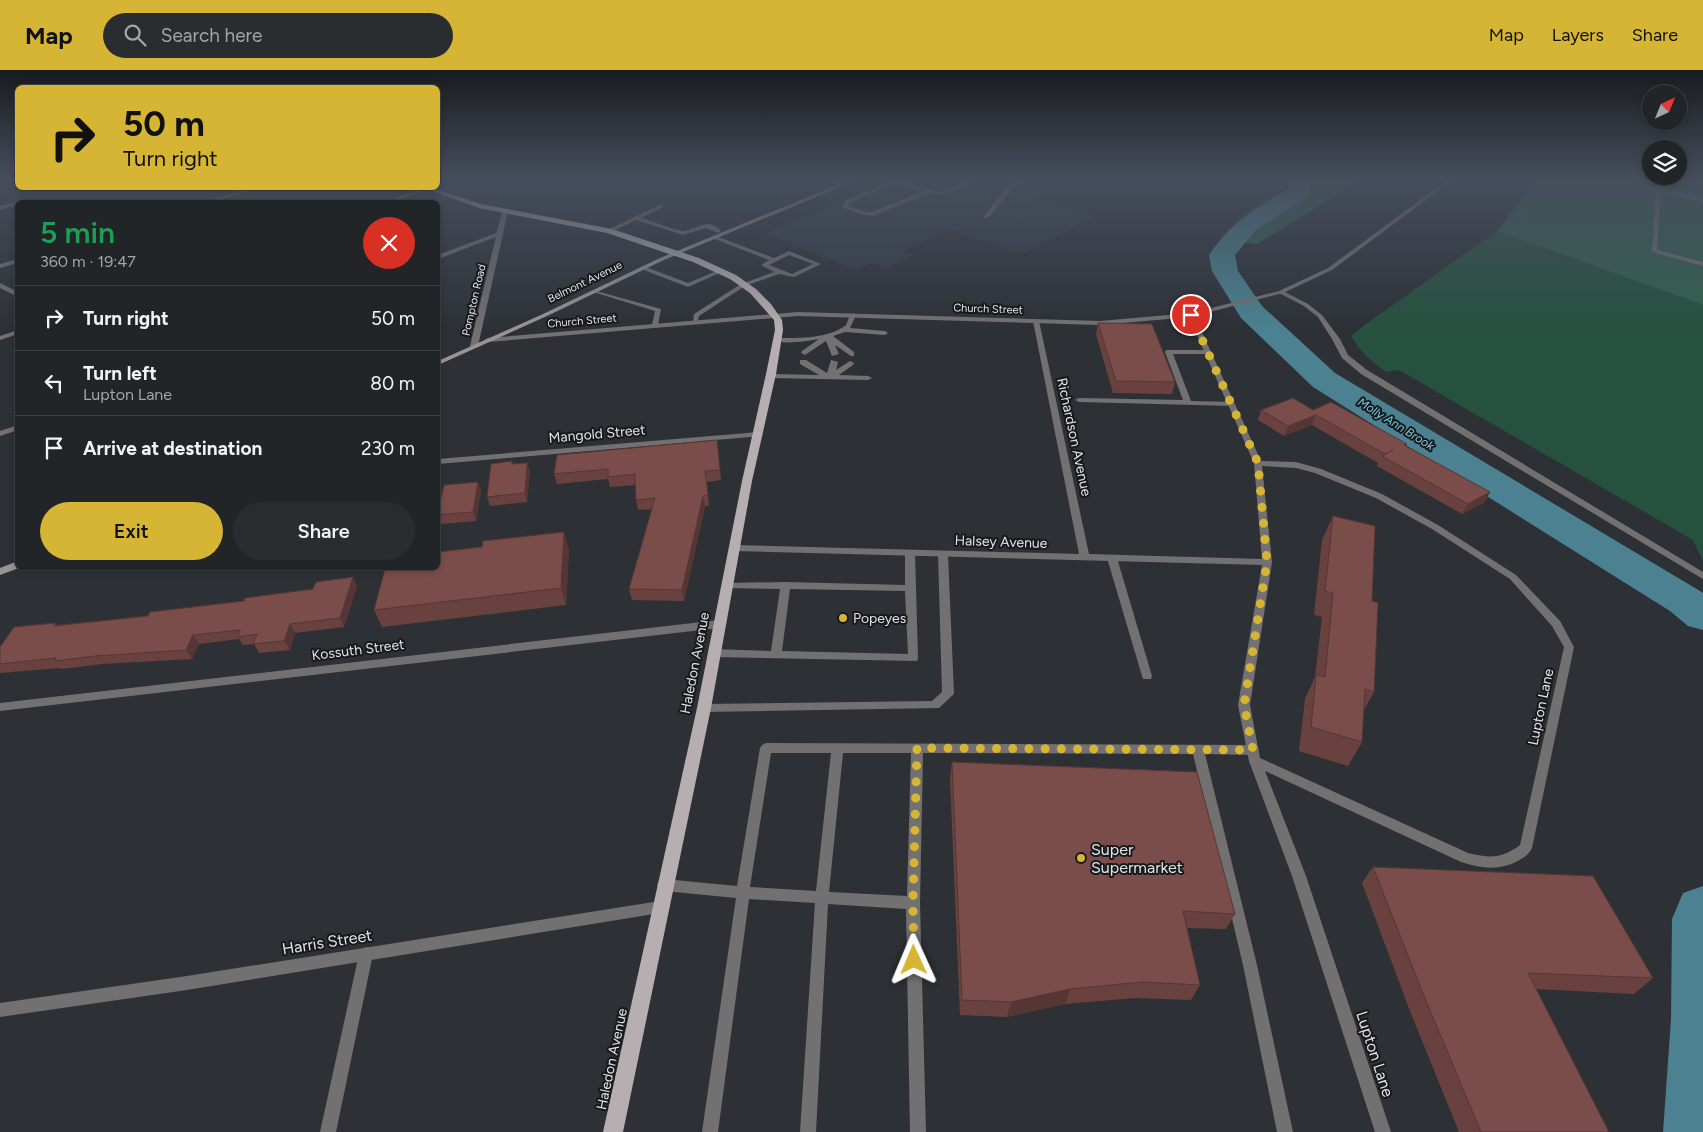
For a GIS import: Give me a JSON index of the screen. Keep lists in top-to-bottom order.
{
  "streets": {
    "main road": ["Belmont Avenue", "Haledon Avenue"],
    "street": [
      "Pompton Road",
      "Church Street",
      "Mangold Street",
      "Richardson Avenue",
      "Halsey Avenue",
      "Kossuth Street",
      "Lupton Lane",
      "Harris Street"
    ]
  },
  "crossings": [
    ["Belmont Avenue", "Pompton Road"],
    ["Belmont Avenue", "Church Street"],
    ["Church Street", "Richardson Avenue"],
    ["Church Street", "Haledon Avenue"],
    ["Church Street", "Lupton Lane"],
    ["Mangold Street", "Haledon Avenue"],
    ["Richardson Avenue", "Halsey Avenue"],
    ["Halsey Avenue", "Haledon Avenue"],
    ["Halsey Avenue", "Lupton Lane"],
    ["Kossuth Street", "Haledon Avenue"],
    ["Haledon Avenue", "Harris Street"]
  ],
  "water": ["Molly Ann Brook"],
  "places": ["Popeyes", "Super Supermarket"],
  "north": "top right",
  "page": {
    "header": "Map",
    "search": "Search here",
    "nav": ["Map", "Layers", "Share"],
    "turn": ["50 m", "Turn right"],
    "heading": ["5 min", "360 m · 19:47"],
    "list": [
      {
        "name": "Turn right",
        "value": "50 m"
      },
      {
        "name": "Turn left",
        "note": "Lupton Lane",
        "value": "80 m"
      },
      {
        "name": "Arrive at destination",
        "value": "230 m"
      }
    ],
    "buttons": ["Exit", "Share"]
  }
}
